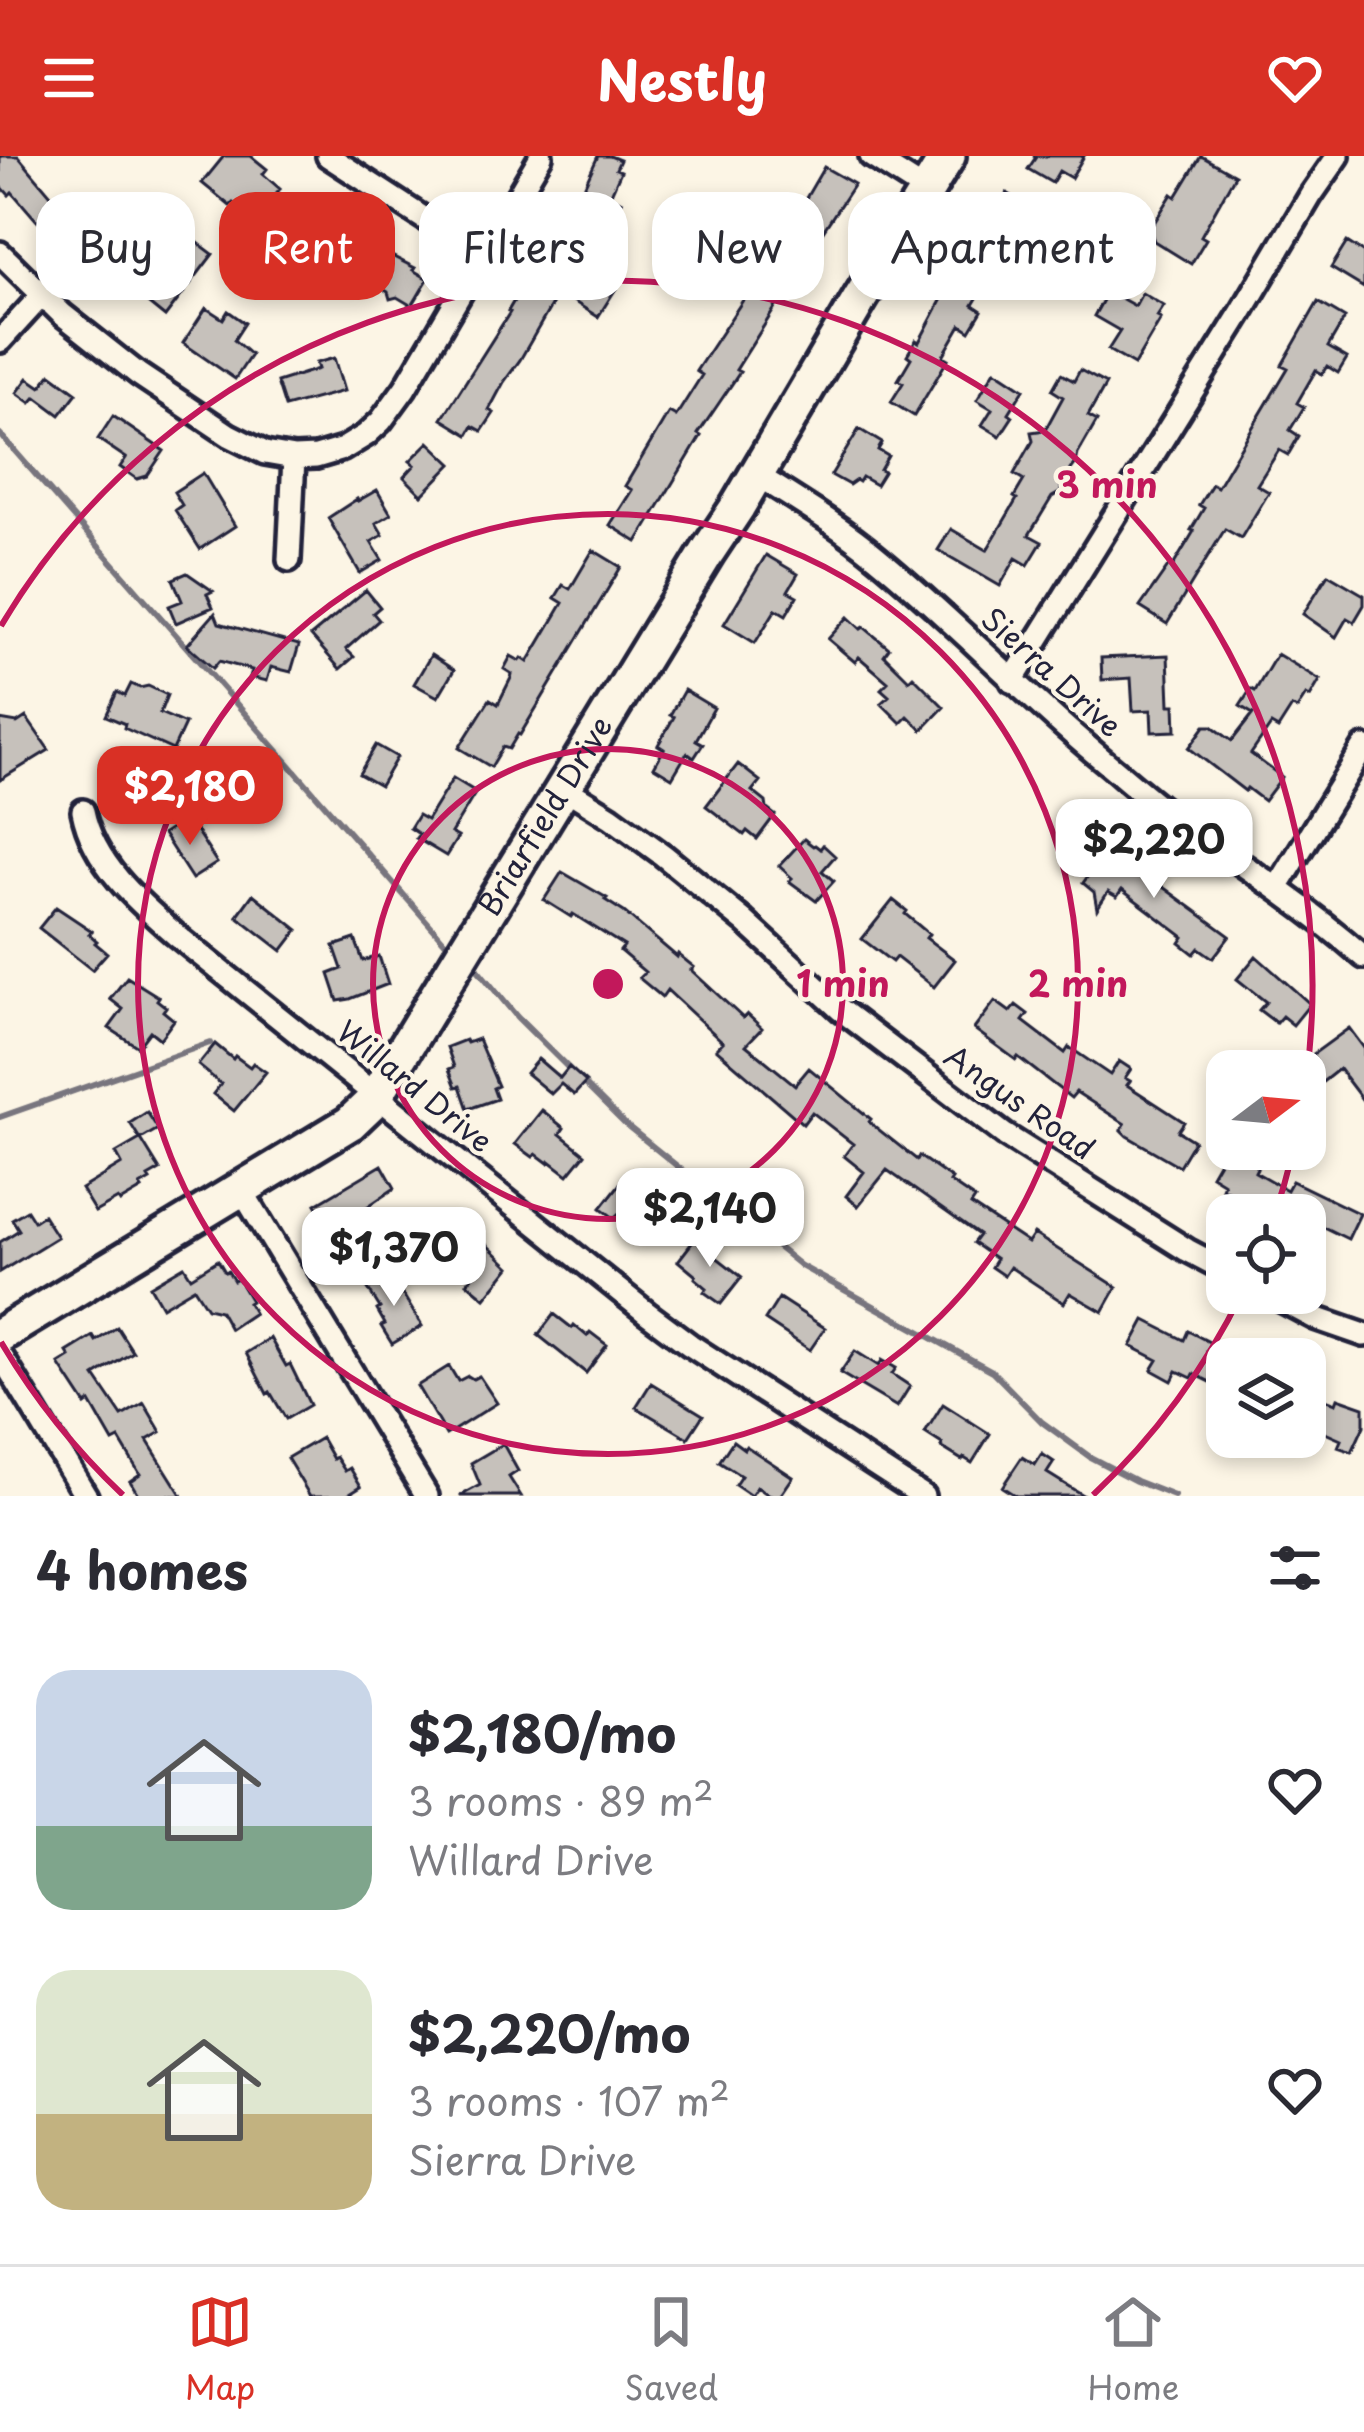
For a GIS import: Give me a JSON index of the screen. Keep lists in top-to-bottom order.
{
  "streets": {
    "street": [
      "Sierra Drive",
      "Briarfield Drive",
      "Willard Drive",
      "Angus Road"
    ]
  },
  "crossings": [
    ["Sierra Drive", "Briarfield Drive"],
    ["Briarfield Drive", "Willard Drive"],
    ["Briarfield Drive", "Angus Road"]
  ],
  "north": "right",
  "page": {
    "header": "Nestly",
    "chip": [
      "Buy",
      "Rent",
      "Filters",
      "New",
      "Apartment"
    ],
    "price": [
      "$2,180",
      "$2,220",
      "$2,140",
      "$1,370"
    ],
    "heading": "4 homes",
    "list": [
      {
        "name": "$2,180/mo",
        "note": "3 rooms · 89 m² · Willard Drive"
      },
      {
        "name": "$2,220/mo",
        "note": "3 rooms · 107 m² · Sierra Drive"
      }
    ],
    "tabs": ["Map", "Saved", "Home"]
  },
  "rings": ["3 min", "1 min", "2 min"]
}
